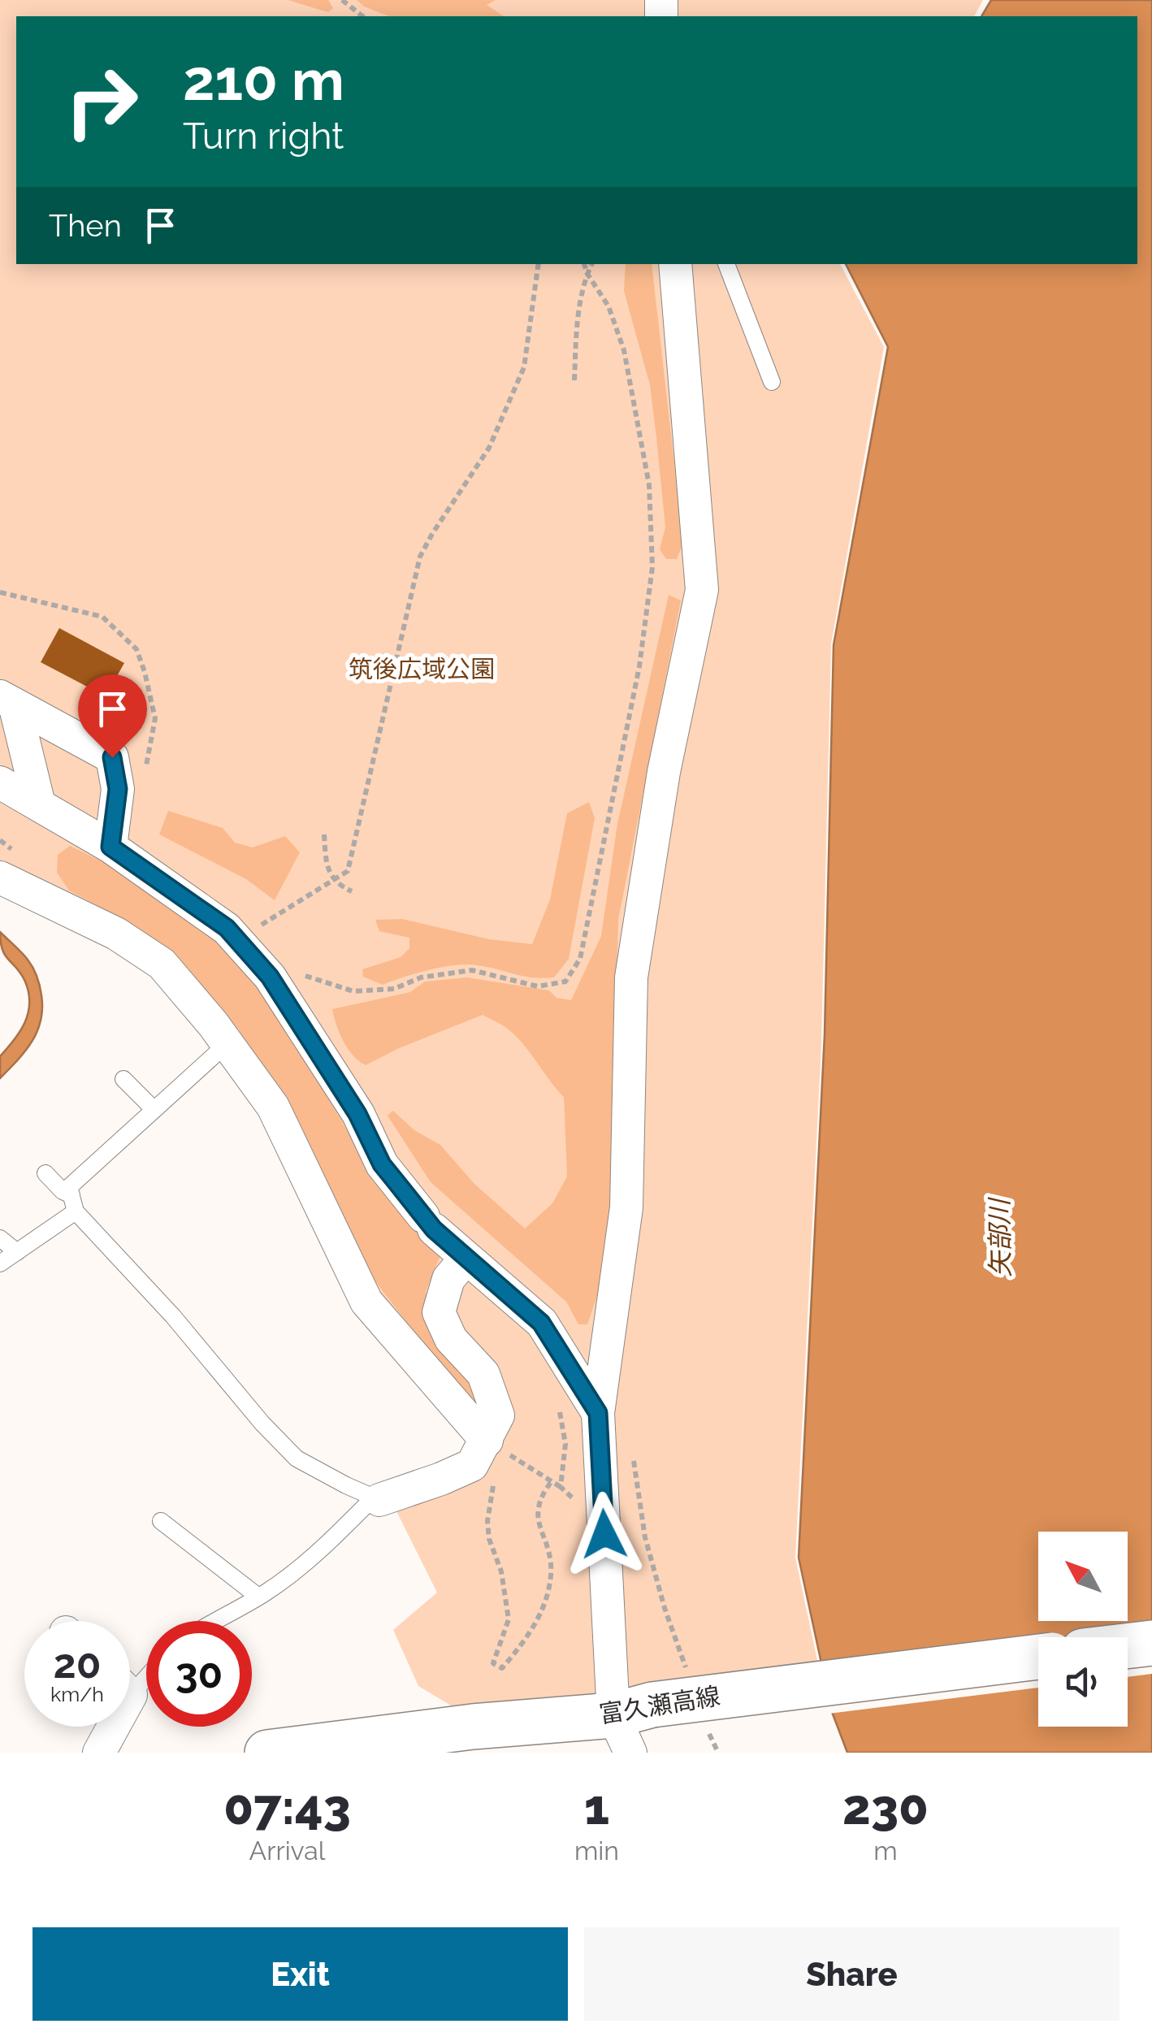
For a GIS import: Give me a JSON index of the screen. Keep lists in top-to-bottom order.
{
  "streets": {
    "main road": ["富久瀬高線"]
  },
  "water": ["矢部川"],
  "parks": ["筑後広域公園"],
  "north": "top left",
  "page": {
    "turn": ["210 m", "Turn right"],
    "then": "Then",
    "speed": "20 km/h",
    "limit": "30",
    "eta": [
      "07:43",
      "Arrival",
      "1",
      "min",
      "230",
      "m"
    ],
    "buttons": ["Exit", "Share"]
  }
}
